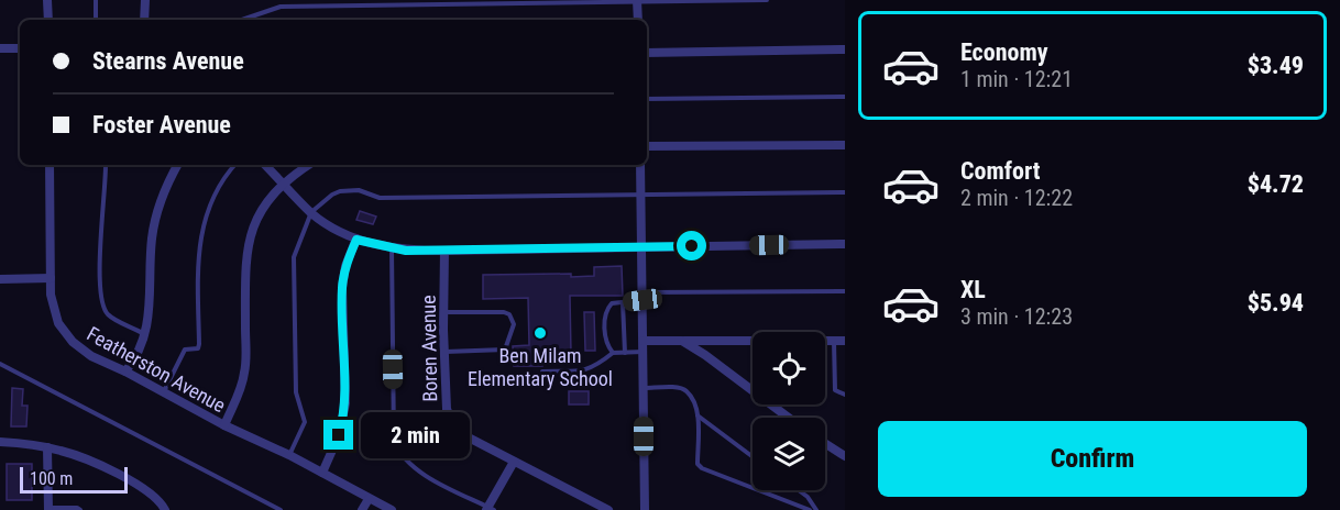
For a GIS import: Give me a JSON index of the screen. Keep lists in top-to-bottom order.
{
  "streets": {
    "street": ["Boren Avenue", "Featherston Avenue"]
  },
  "places": ["Ben Milam Elementary School"],
  "scale_bar": "100 m",
  "page": {
    "list": [
      {
        "name": "Economy",
        "note": "1 min · 12:21",
        "value": "$3.49"
      },
      {
        "name": "Comfort",
        "note": "2 min · 12:22",
        "value": "$4.72"
      },
      {
        "name": "XL",
        "note": "3 min · 12:23",
        "value": "$5.94"
      }
    ],
    "banner": ["Stearns Avenue", "Foster Avenue"],
    "buttons": "Confirm",
    "bubble": "2 min",
    "scale": "100 m"
  }
}
